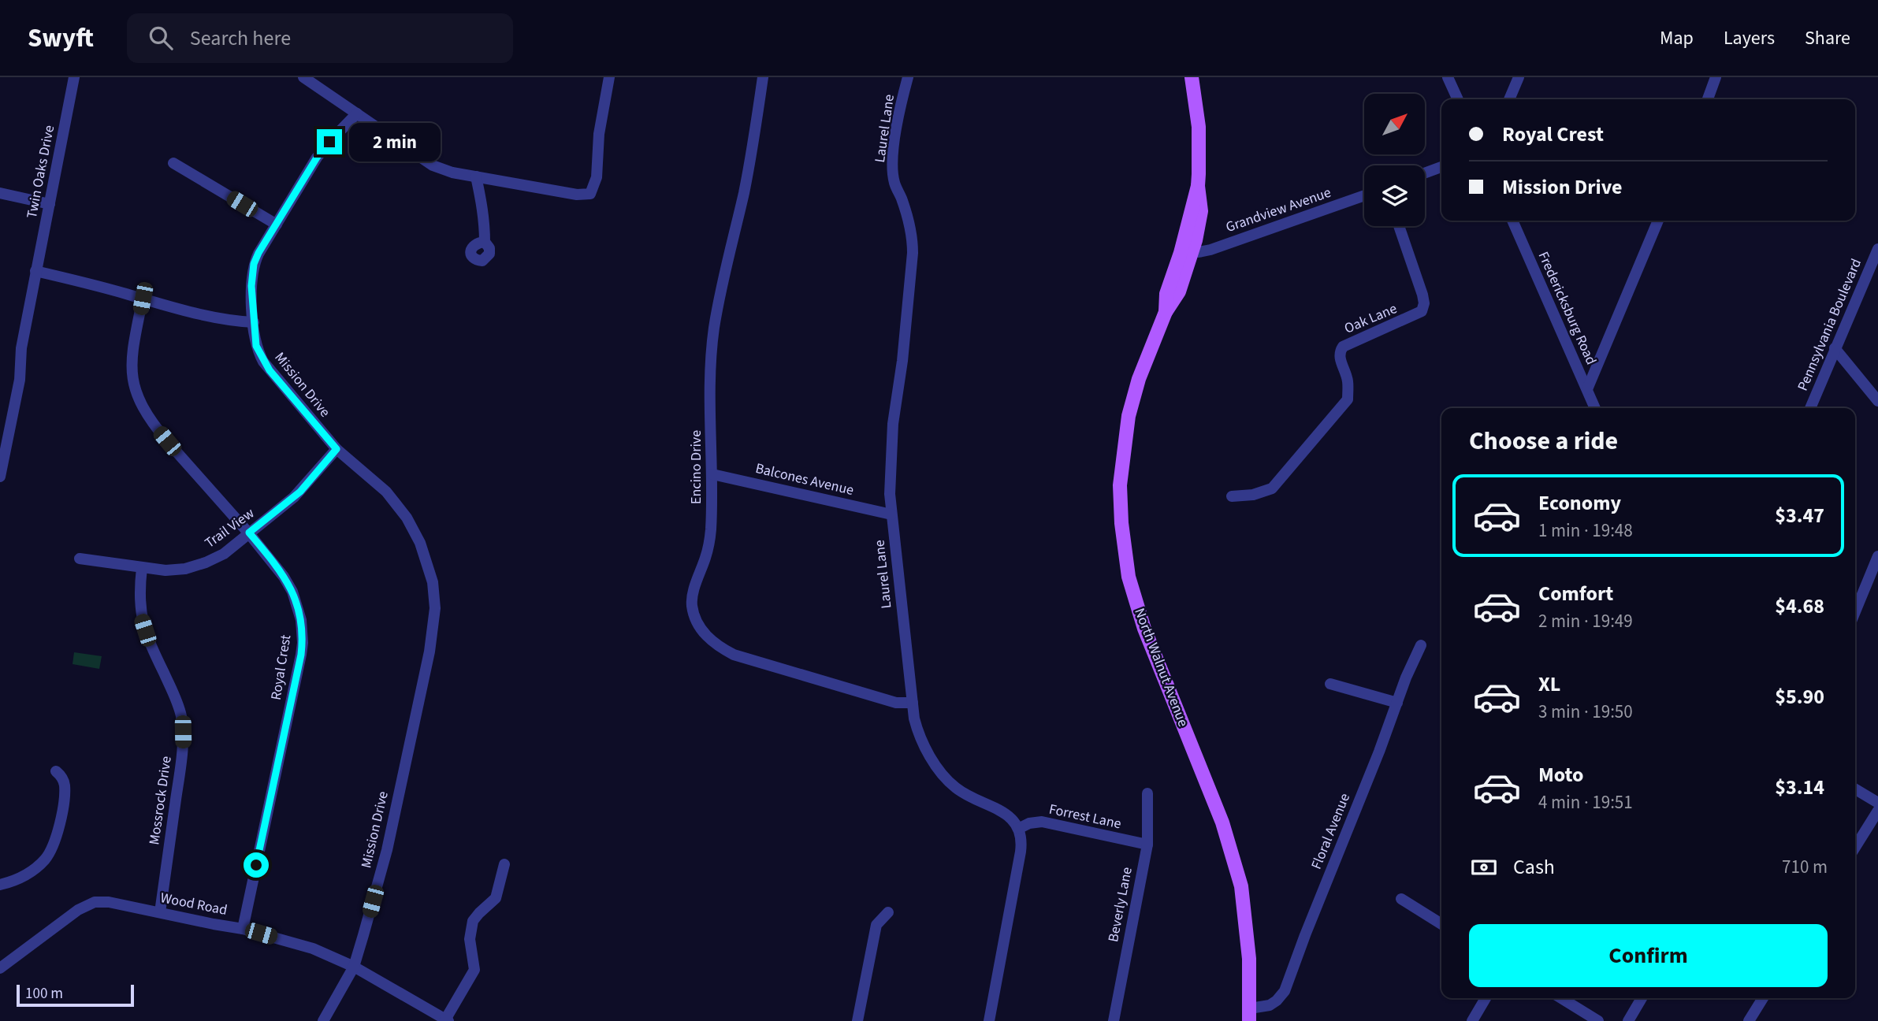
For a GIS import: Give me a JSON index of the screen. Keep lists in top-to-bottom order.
{
  "streets": {
    "main road": ["North Walnut Avenue"],
    "street": [
      "Laurel Lane",
      "Twin Oaks Drive",
      "Grandview Avenue",
      "Fredericksburg Road",
      "Oak Lane",
      "Pennsylvania Boulevard",
      "Mission Drive",
      "Encino Drive",
      "Balcones Avenue",
      "Trail View",
      "Royal Crest",
      "Mossrock Drive",
      "Forrest Lane",
      "Floral Avenue",
      "Wood Road",
      "Beverly Lane"
    ]
  },
  "crossings": [
    ["Laurel Lane", "Encino Drive"],
    ["Laurel Lane", "Balcones Avenue"],
    ["Laurel Lane", "Forrest Lane"],
    ["Grandview Avenue", "North Walnut Avenue"],
    ["Mission Drive", "Trail View"],
    ["Mission Drive", "Wood Road"],
    ["Encino Drive", "Balcones Avenue"],
    ["Trail View", "Royal Crest"],
    ["Trail View", "Mossrock Drive"],
    ["Royal Crest", "Wood Road"],
    ["North Walnut Avenue", "Floral Avenue"],
    ["Mossrock Drive", "Wood Road"],
    ["Forrest Lane", "Beverly Lane"]
  ],
  "scale_bar": "100 m",
  "north": "top right",
  "page": {
    "header": "Swyft",
    "search": "Search here",
    "nav": ["Map", "Layers", "Share"],
    "banner": ["Royal Crest", "Mission Drive"],
    "bubble": "2 min",
    "heading": "Choose a ride",
    "list": [
      {
        "name": "Economy",
        "note": "1 min · 19:48",
        "value": "$3.47"
      },
      {
        "name": "Comfort",
        "note": "2 min · 19:49",
        "value": "$4.68"
      },
      {
        "name": "XL",
        "note": "3 min · 19:50",
        "value": "$5.90"
      },
      {
        "name": "Moto",
        "note": "4 min · 19:51",
        "value": "$3.14"
      }
    ],
    "pay": ["Cash", "710 m"],
    "buttons": "Confirm",
    "scale": "100 m"
  }
}
